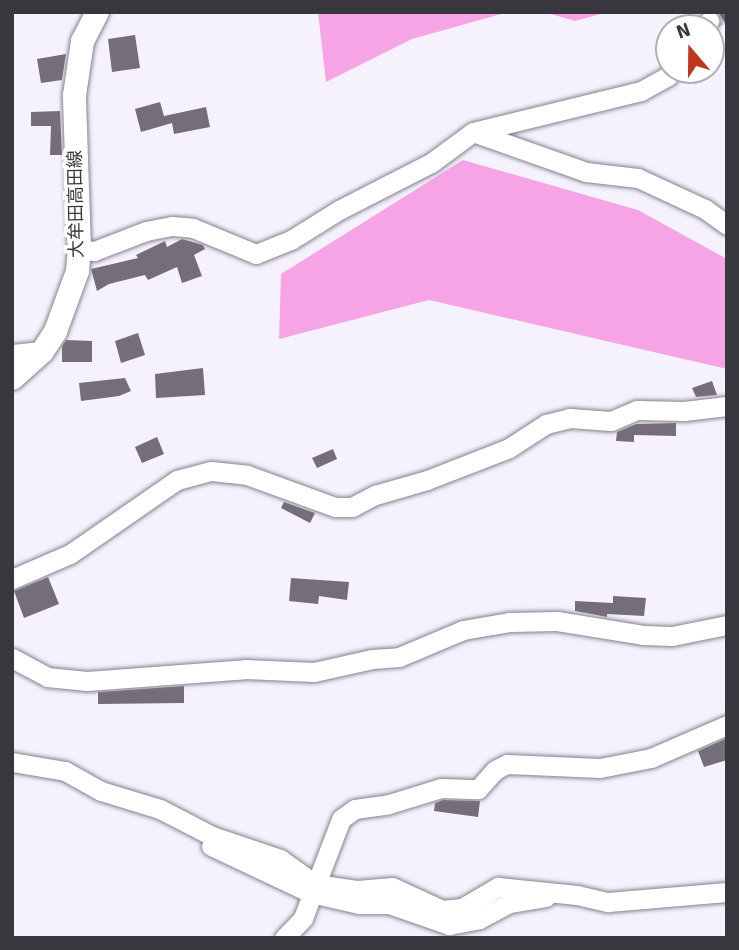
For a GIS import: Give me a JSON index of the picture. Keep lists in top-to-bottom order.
{
  "streets": {
    "main road": ["大牟田高田線"]
  },
  "north": "top"
}
